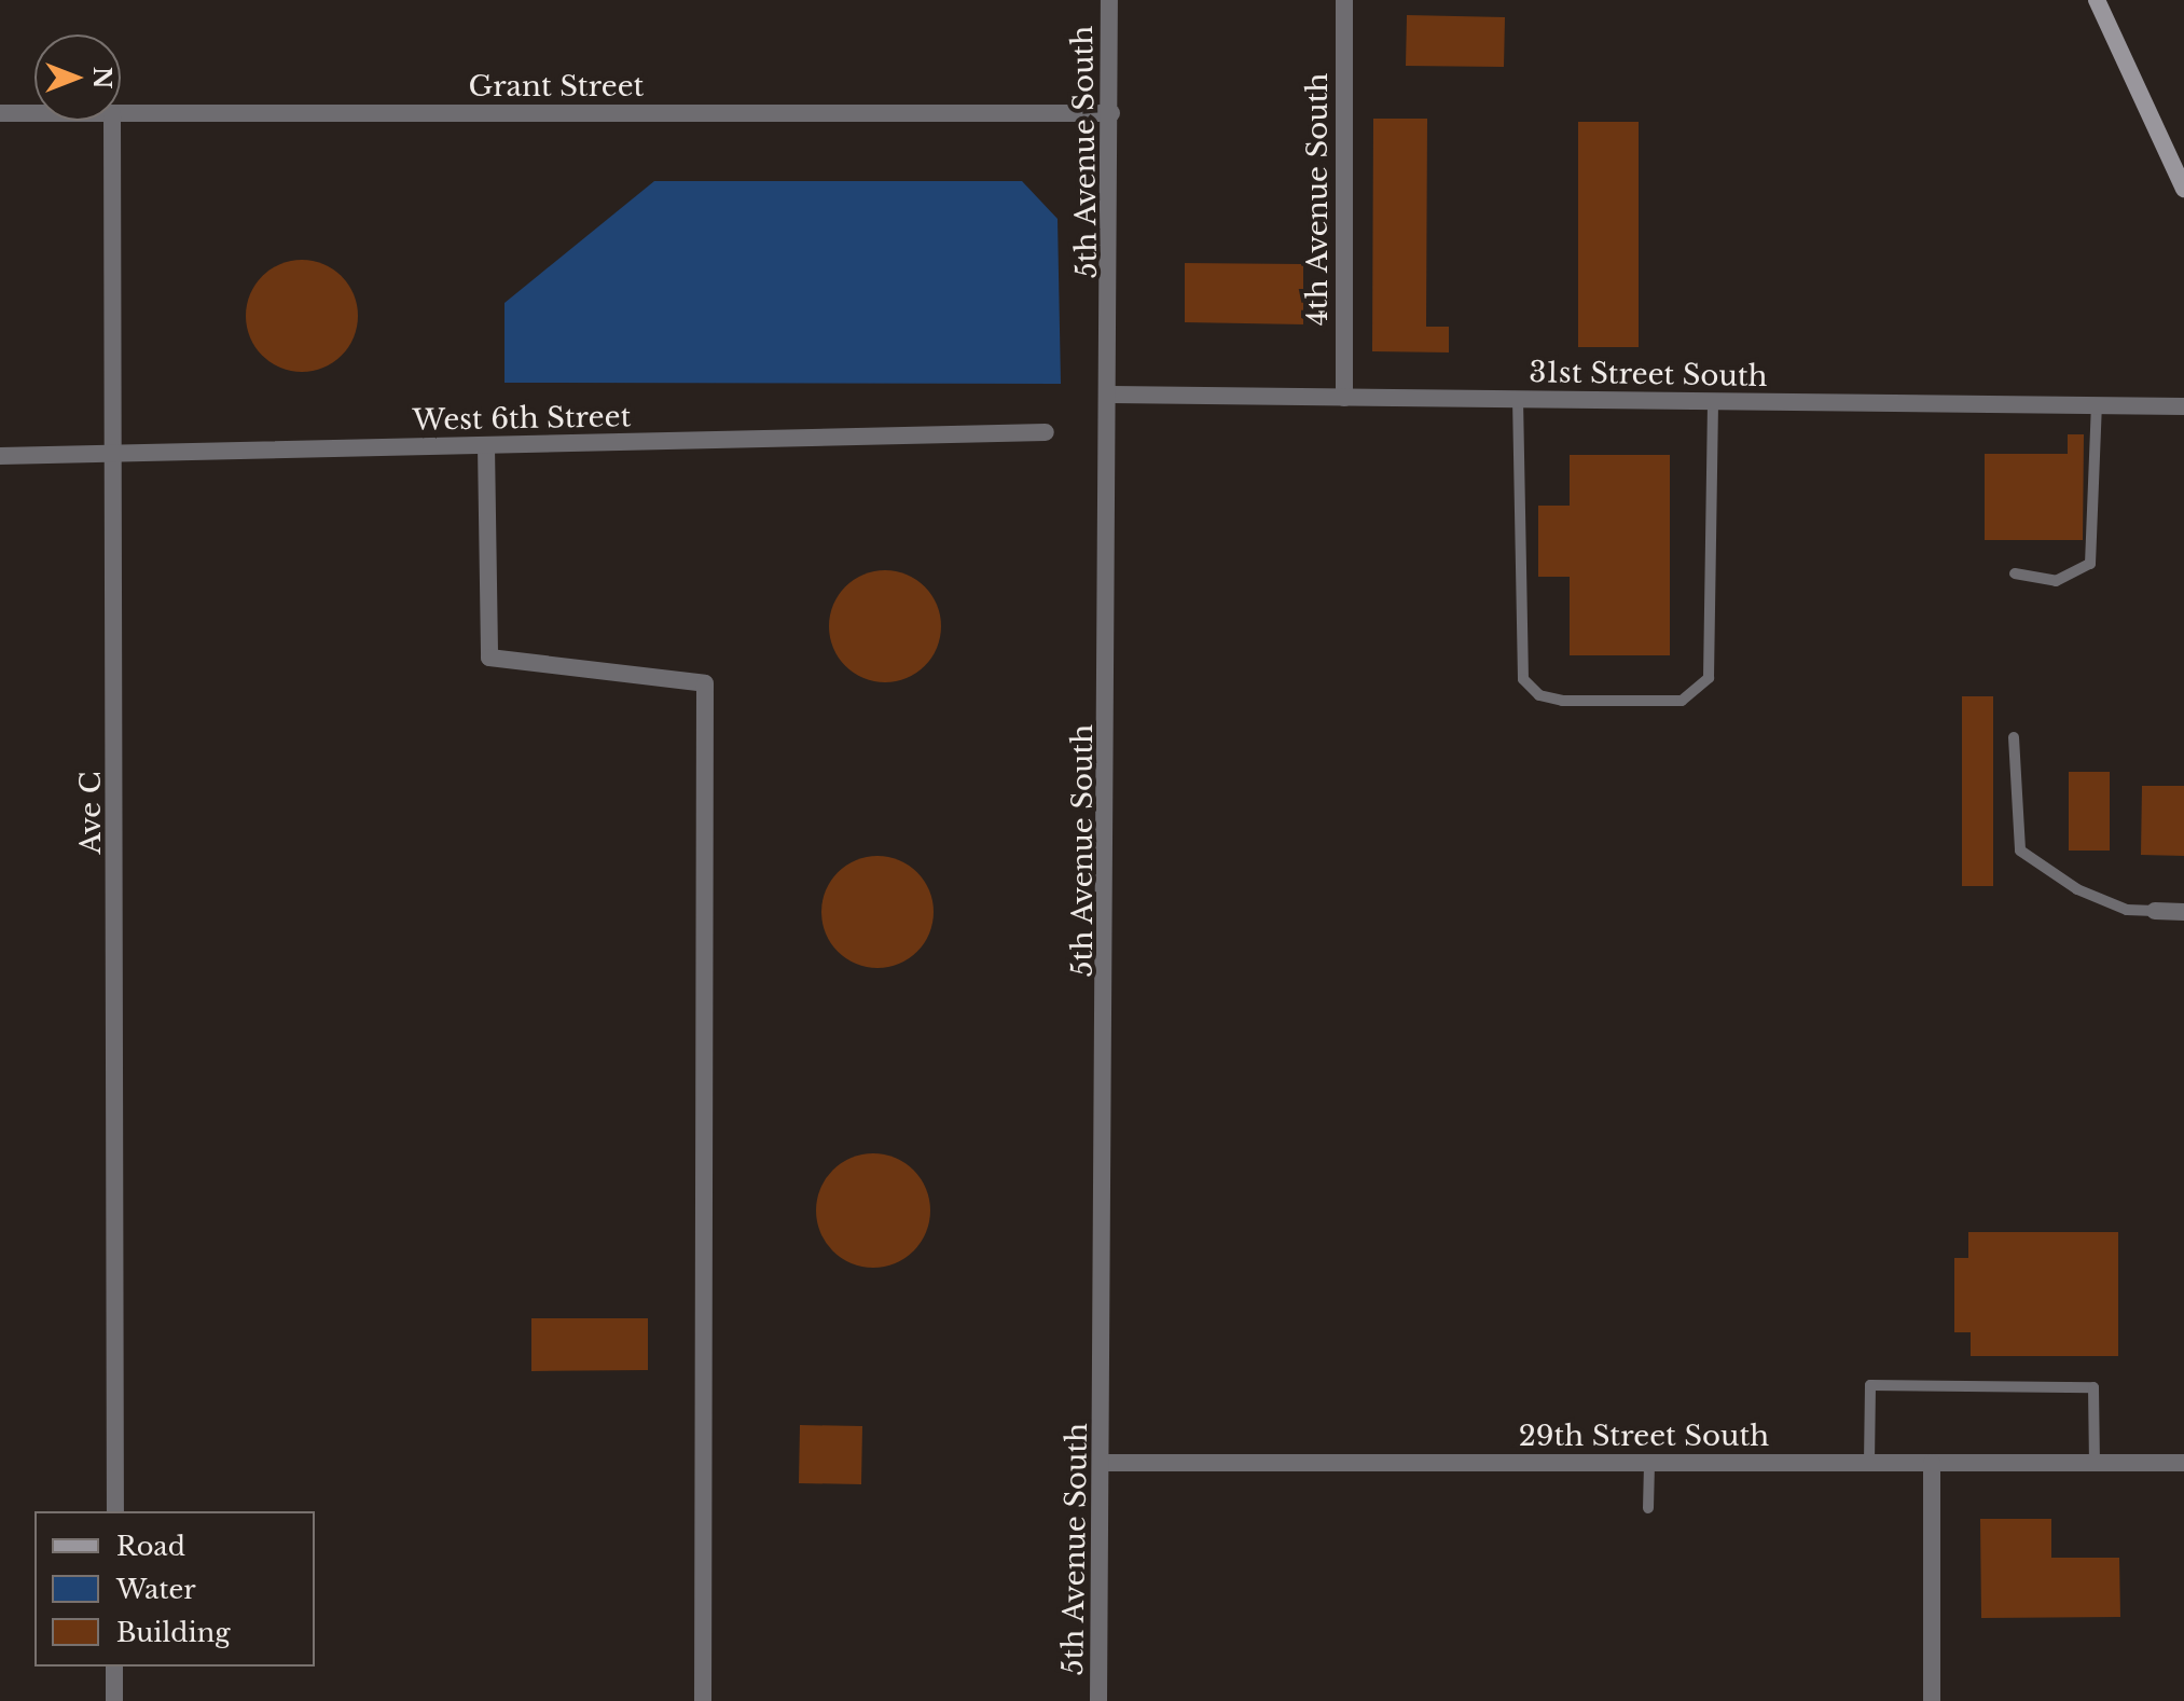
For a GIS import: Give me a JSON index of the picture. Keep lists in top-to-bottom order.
{
  "streets": {
    "street": [
      "Grant Street",
      "5th Avenue South",
      "4th Avenue South",
      "31st Street South",
      "West 6th Street",
      "Ave C",
      "29th Street South"
    ]
  },
  "crossings": [
    ["Grant Street", "5th Avenue South"],
    ["5th Avenue South", "31st Street South"],
    ["5th Avenue South", "29th Street South"],
    ["4th Avenue South", "31st Street South"],
    ["West 6th Street", "Ave C"]
  ],
  "legend": ["Road", "Water", "Building"],
  "north": "right"
}
